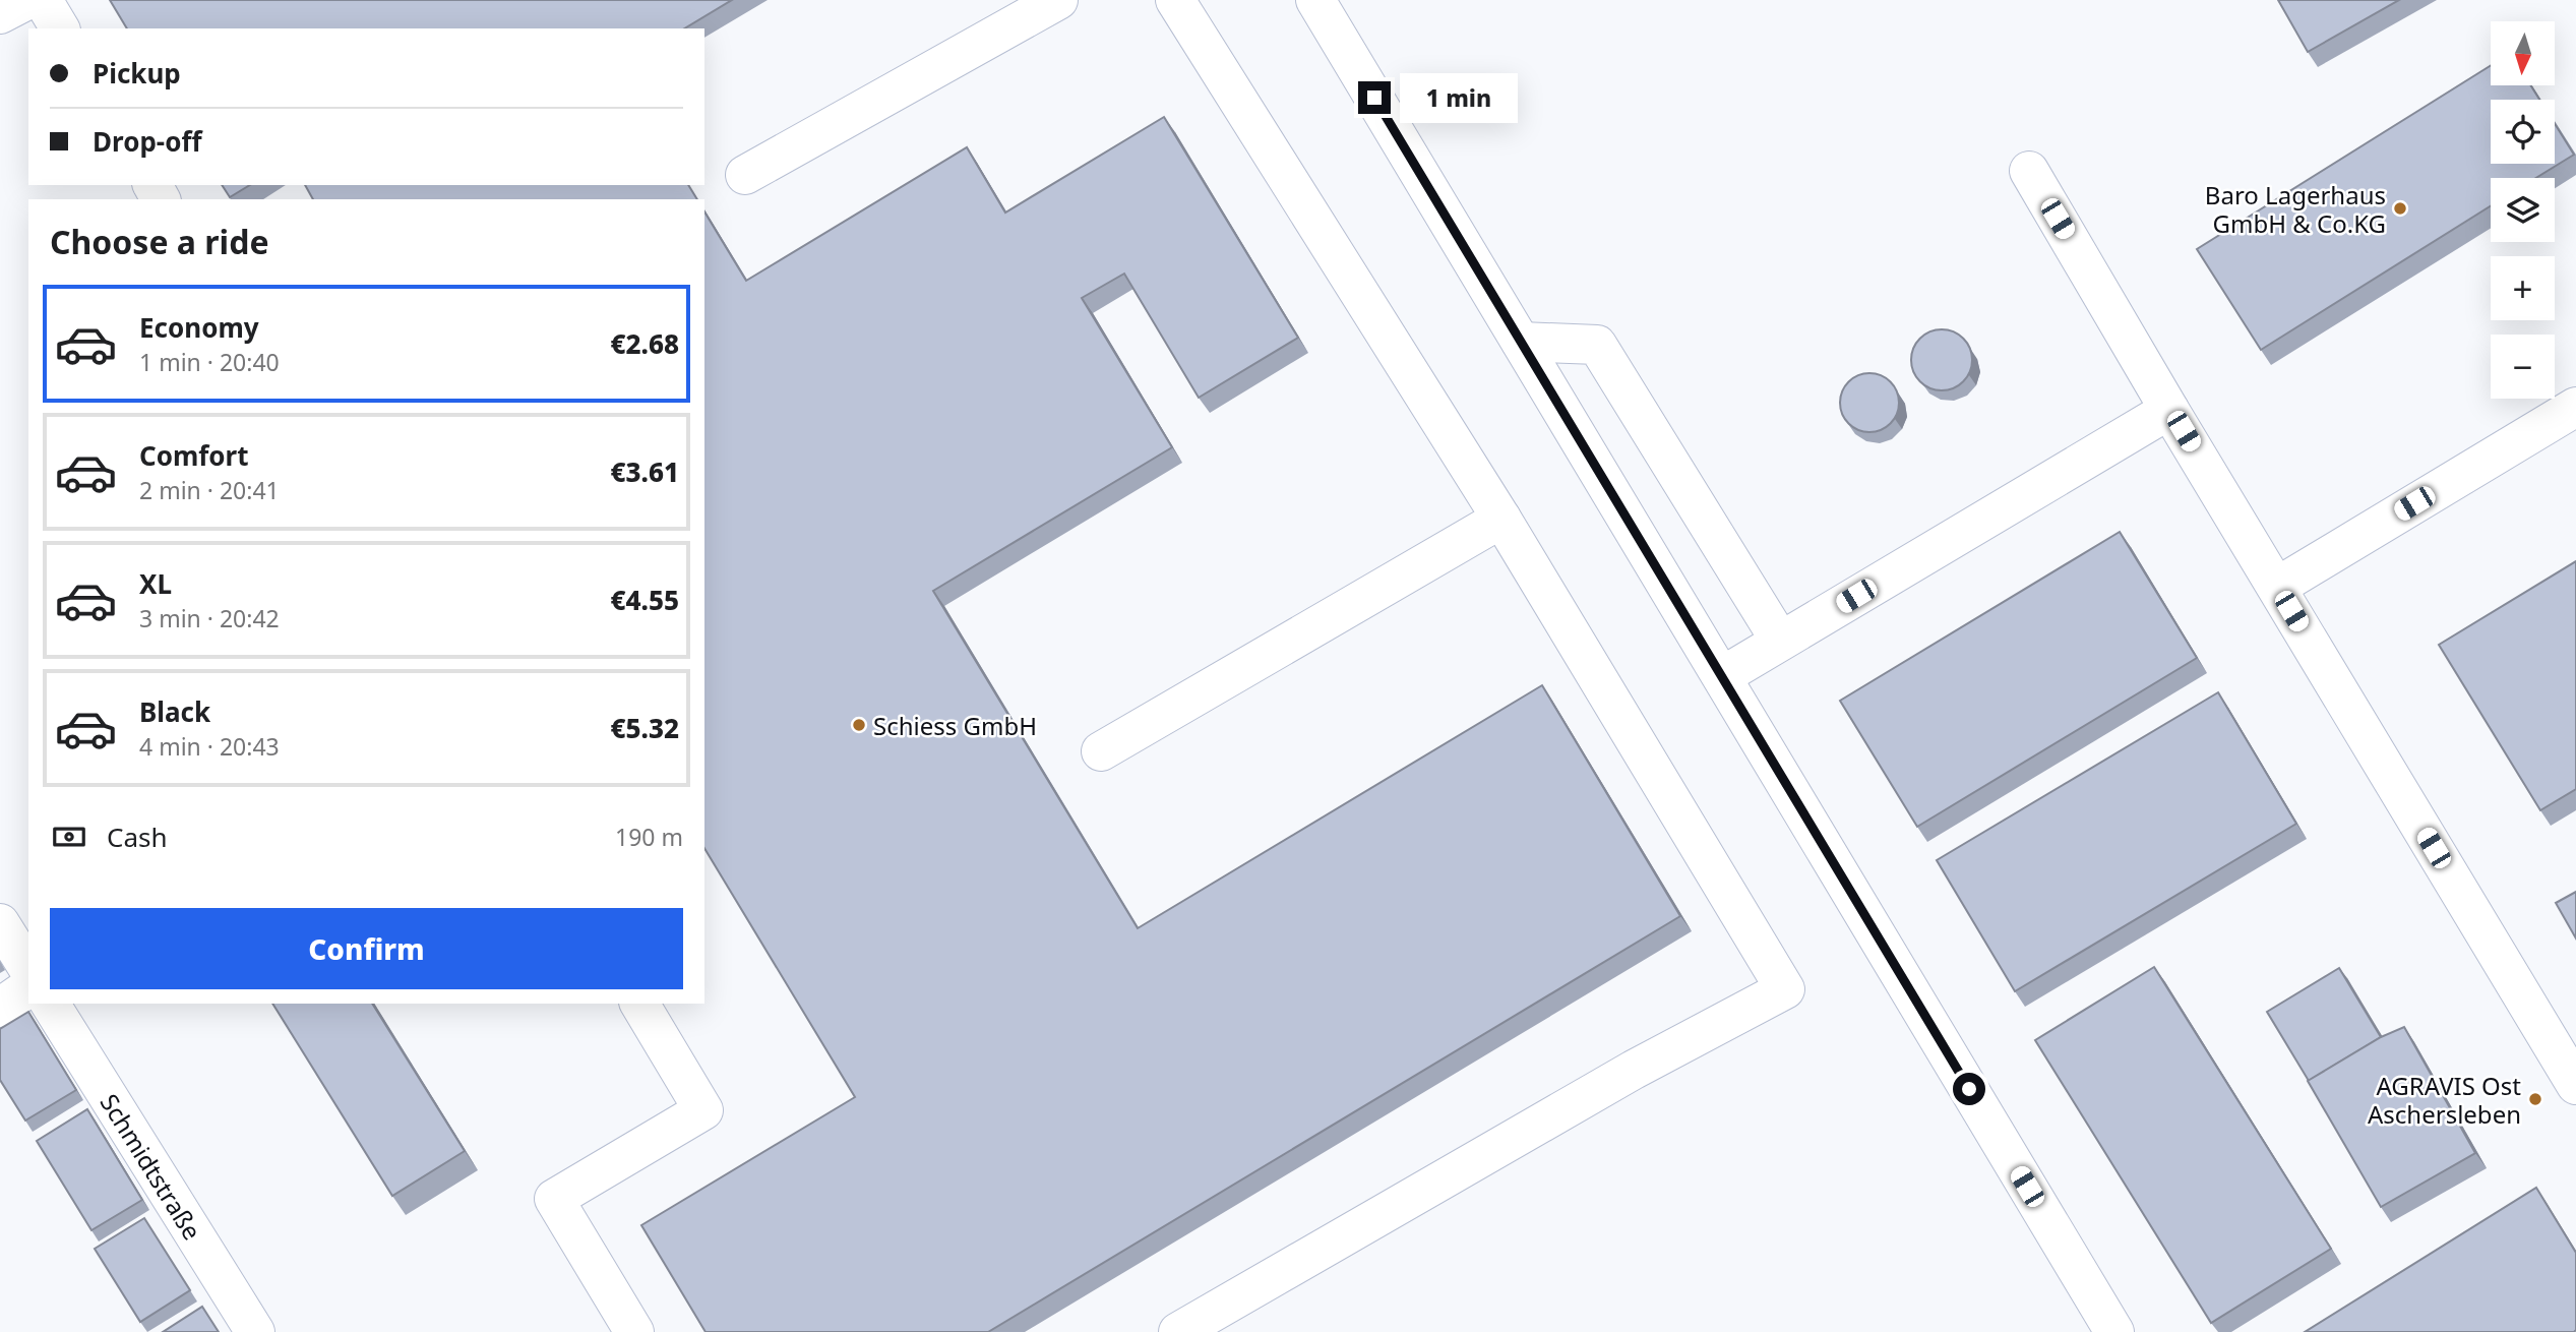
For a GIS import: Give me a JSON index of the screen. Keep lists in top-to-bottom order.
{
  "streets": {
    "street": ["Schmidtstraße"]
  },
  "places": ["Baro Lagerhaus GmbH & Co.KG", "Schiess GmbH", "AGRAVIS Ost Aschersleben"],
  "north": "bottom",
  "page": {
    "map_buttons": ["+", "−"],
    "banner": ["Pickup", "Drop-off"],
    "bubble": "1 min",
    "heading": "Choose a ride",
    "list": [
      {
        "name": "Economy",
        "note": "1 min · 20:40",
        "value": "€2.68"
      },
      {
        "name": "Comfort",
        "note": "2 min · 20:41",
        "value": "€3.61"
      },
      {
        "name": "XL",
        "note": "3 min · 20:42",
        "value": "€4.55"
      },
      {
        "name": "Black",
        "note": "4 min · 20:43",
        "value": "€5.32"
      }
    ],
    "pay": ["Cash", "190 m"],
    "buttons": "Confirm"
  }
}
